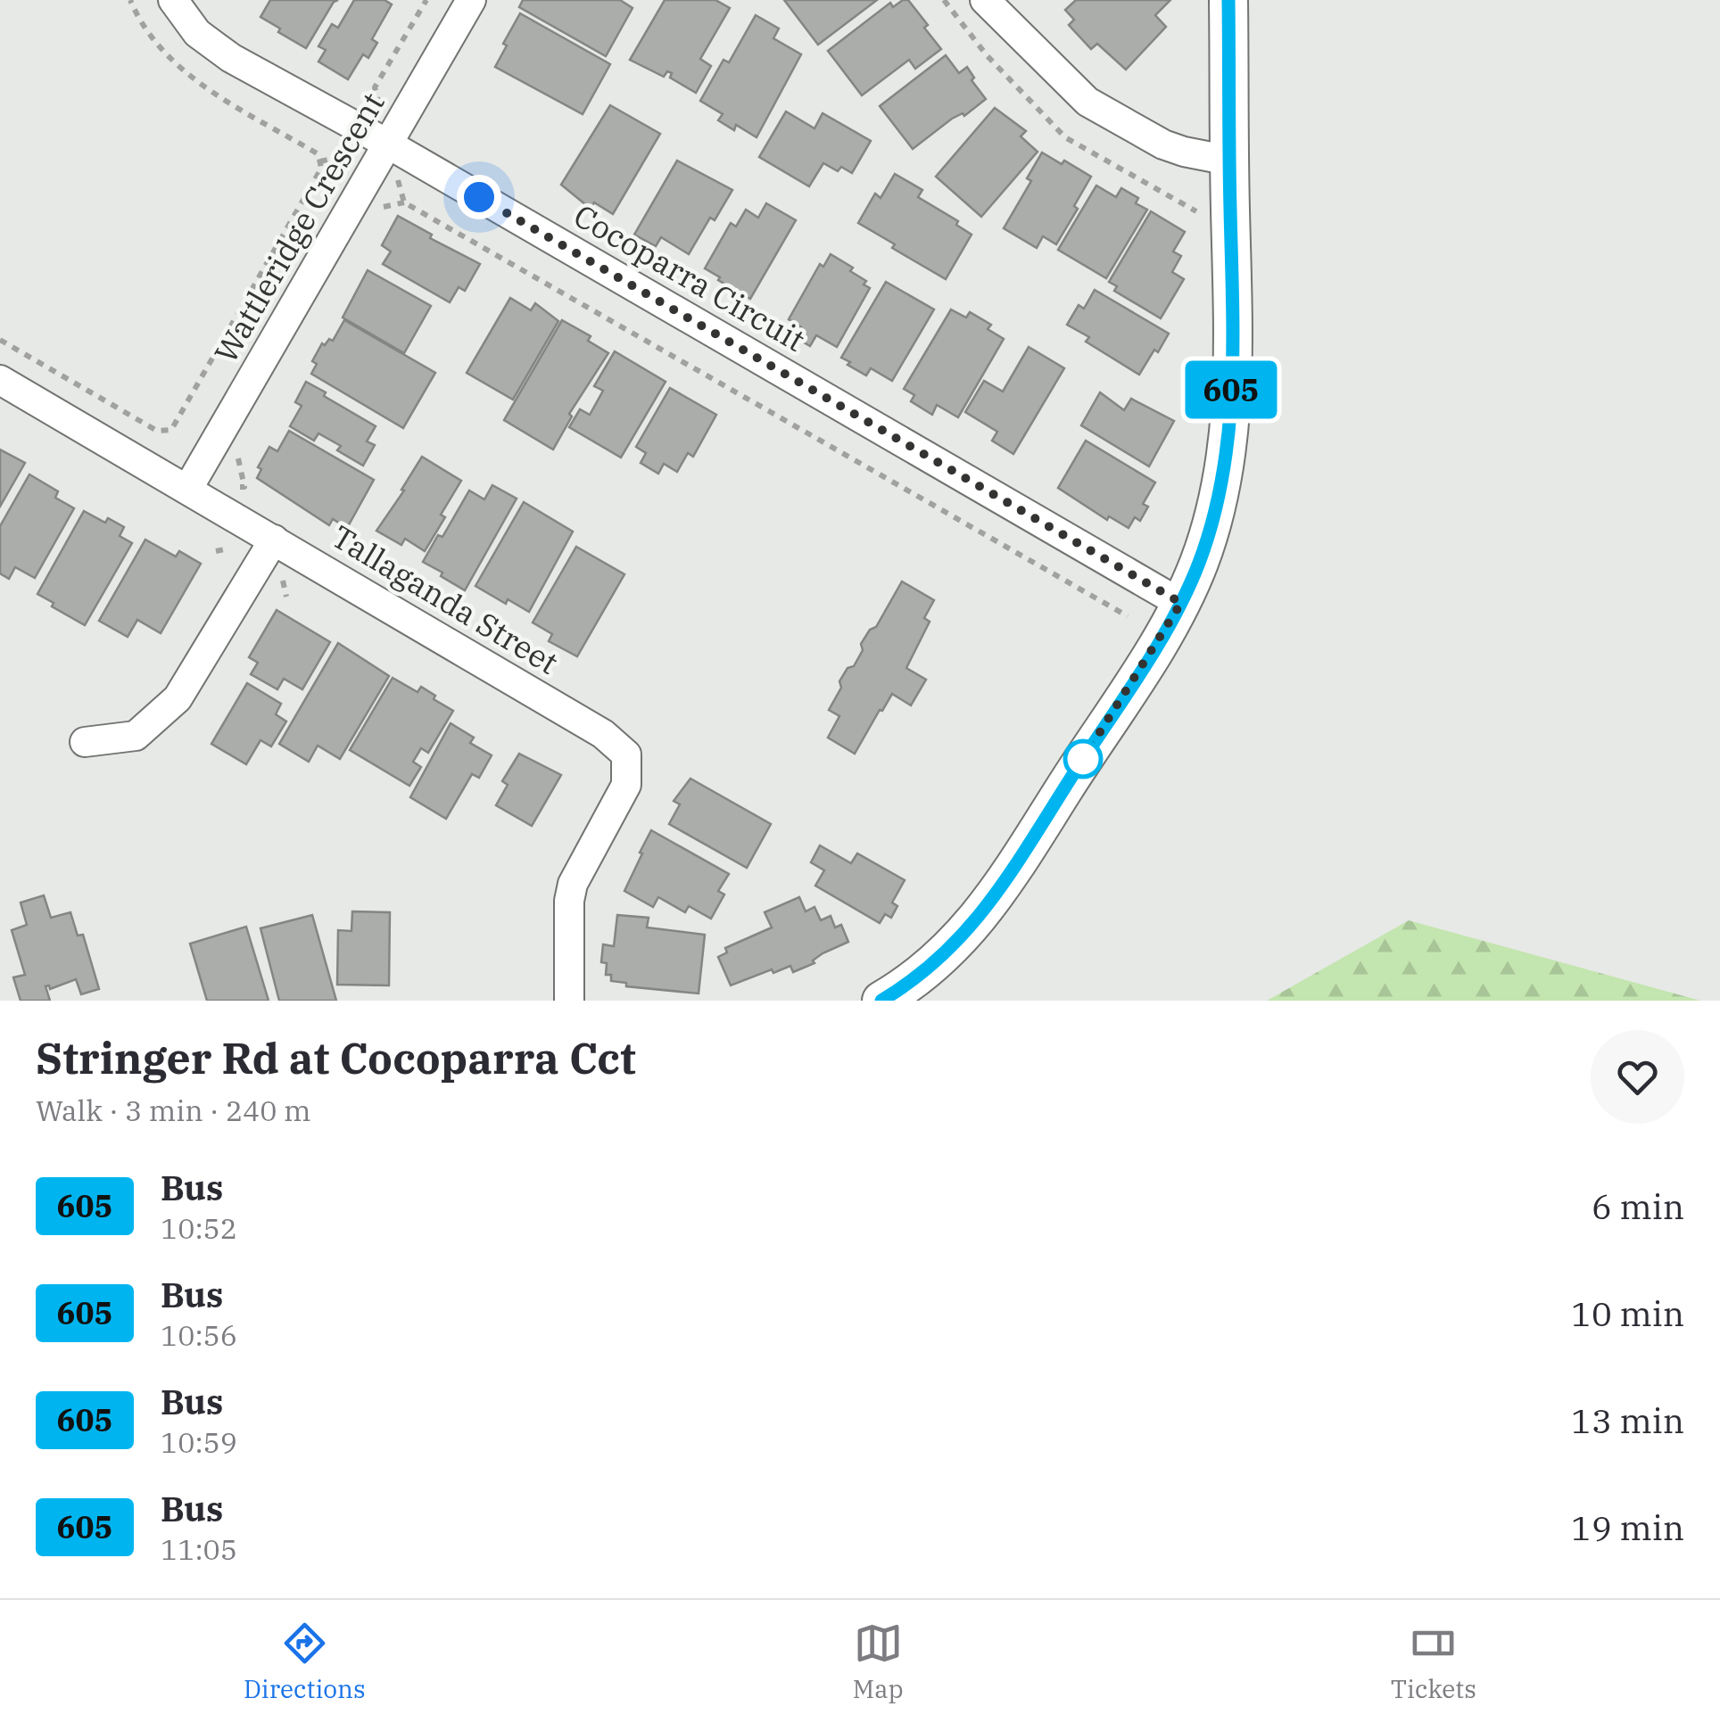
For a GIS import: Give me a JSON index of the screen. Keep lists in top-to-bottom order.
{
  "streets": {
    "street": ["Wattleridge Crescent", "Cocoparra Circuit", "Tallaganda Street"]
  },
  "crossings": [
    ["Wattleridge Crescent", "Cocoparra Circuit"],
    ["Wattleridge Crescent", "Tallaganda Street"]
  ],
  "lines": ["bus line 605"],
  "page": {
    "on_map": "605",
    "heading": ["Stringer Rd at Cocoparra Cct", "Walk · 3 min · 240 m"],
    "list": [
      {
        "mark": "605",
        "name": "Bus",
        "note": "10:52",
        "value": "6 min"
      },
      {
        "mark": "605",
        "name": "Bus",
        "note": "10:56",
        "value": "10 min"
      },
      {
        "mark": "605",
        "name": "Bus",
        "note": "10:59",
        "value": "13 min"
      },
      {
        "mark": "605",
        "name": "Bus",
        "note": "11:05",
        "value": "19 min"
      }
    ],
    "tabs": ["Directions", "Map", "Tickets"]
  }
}
